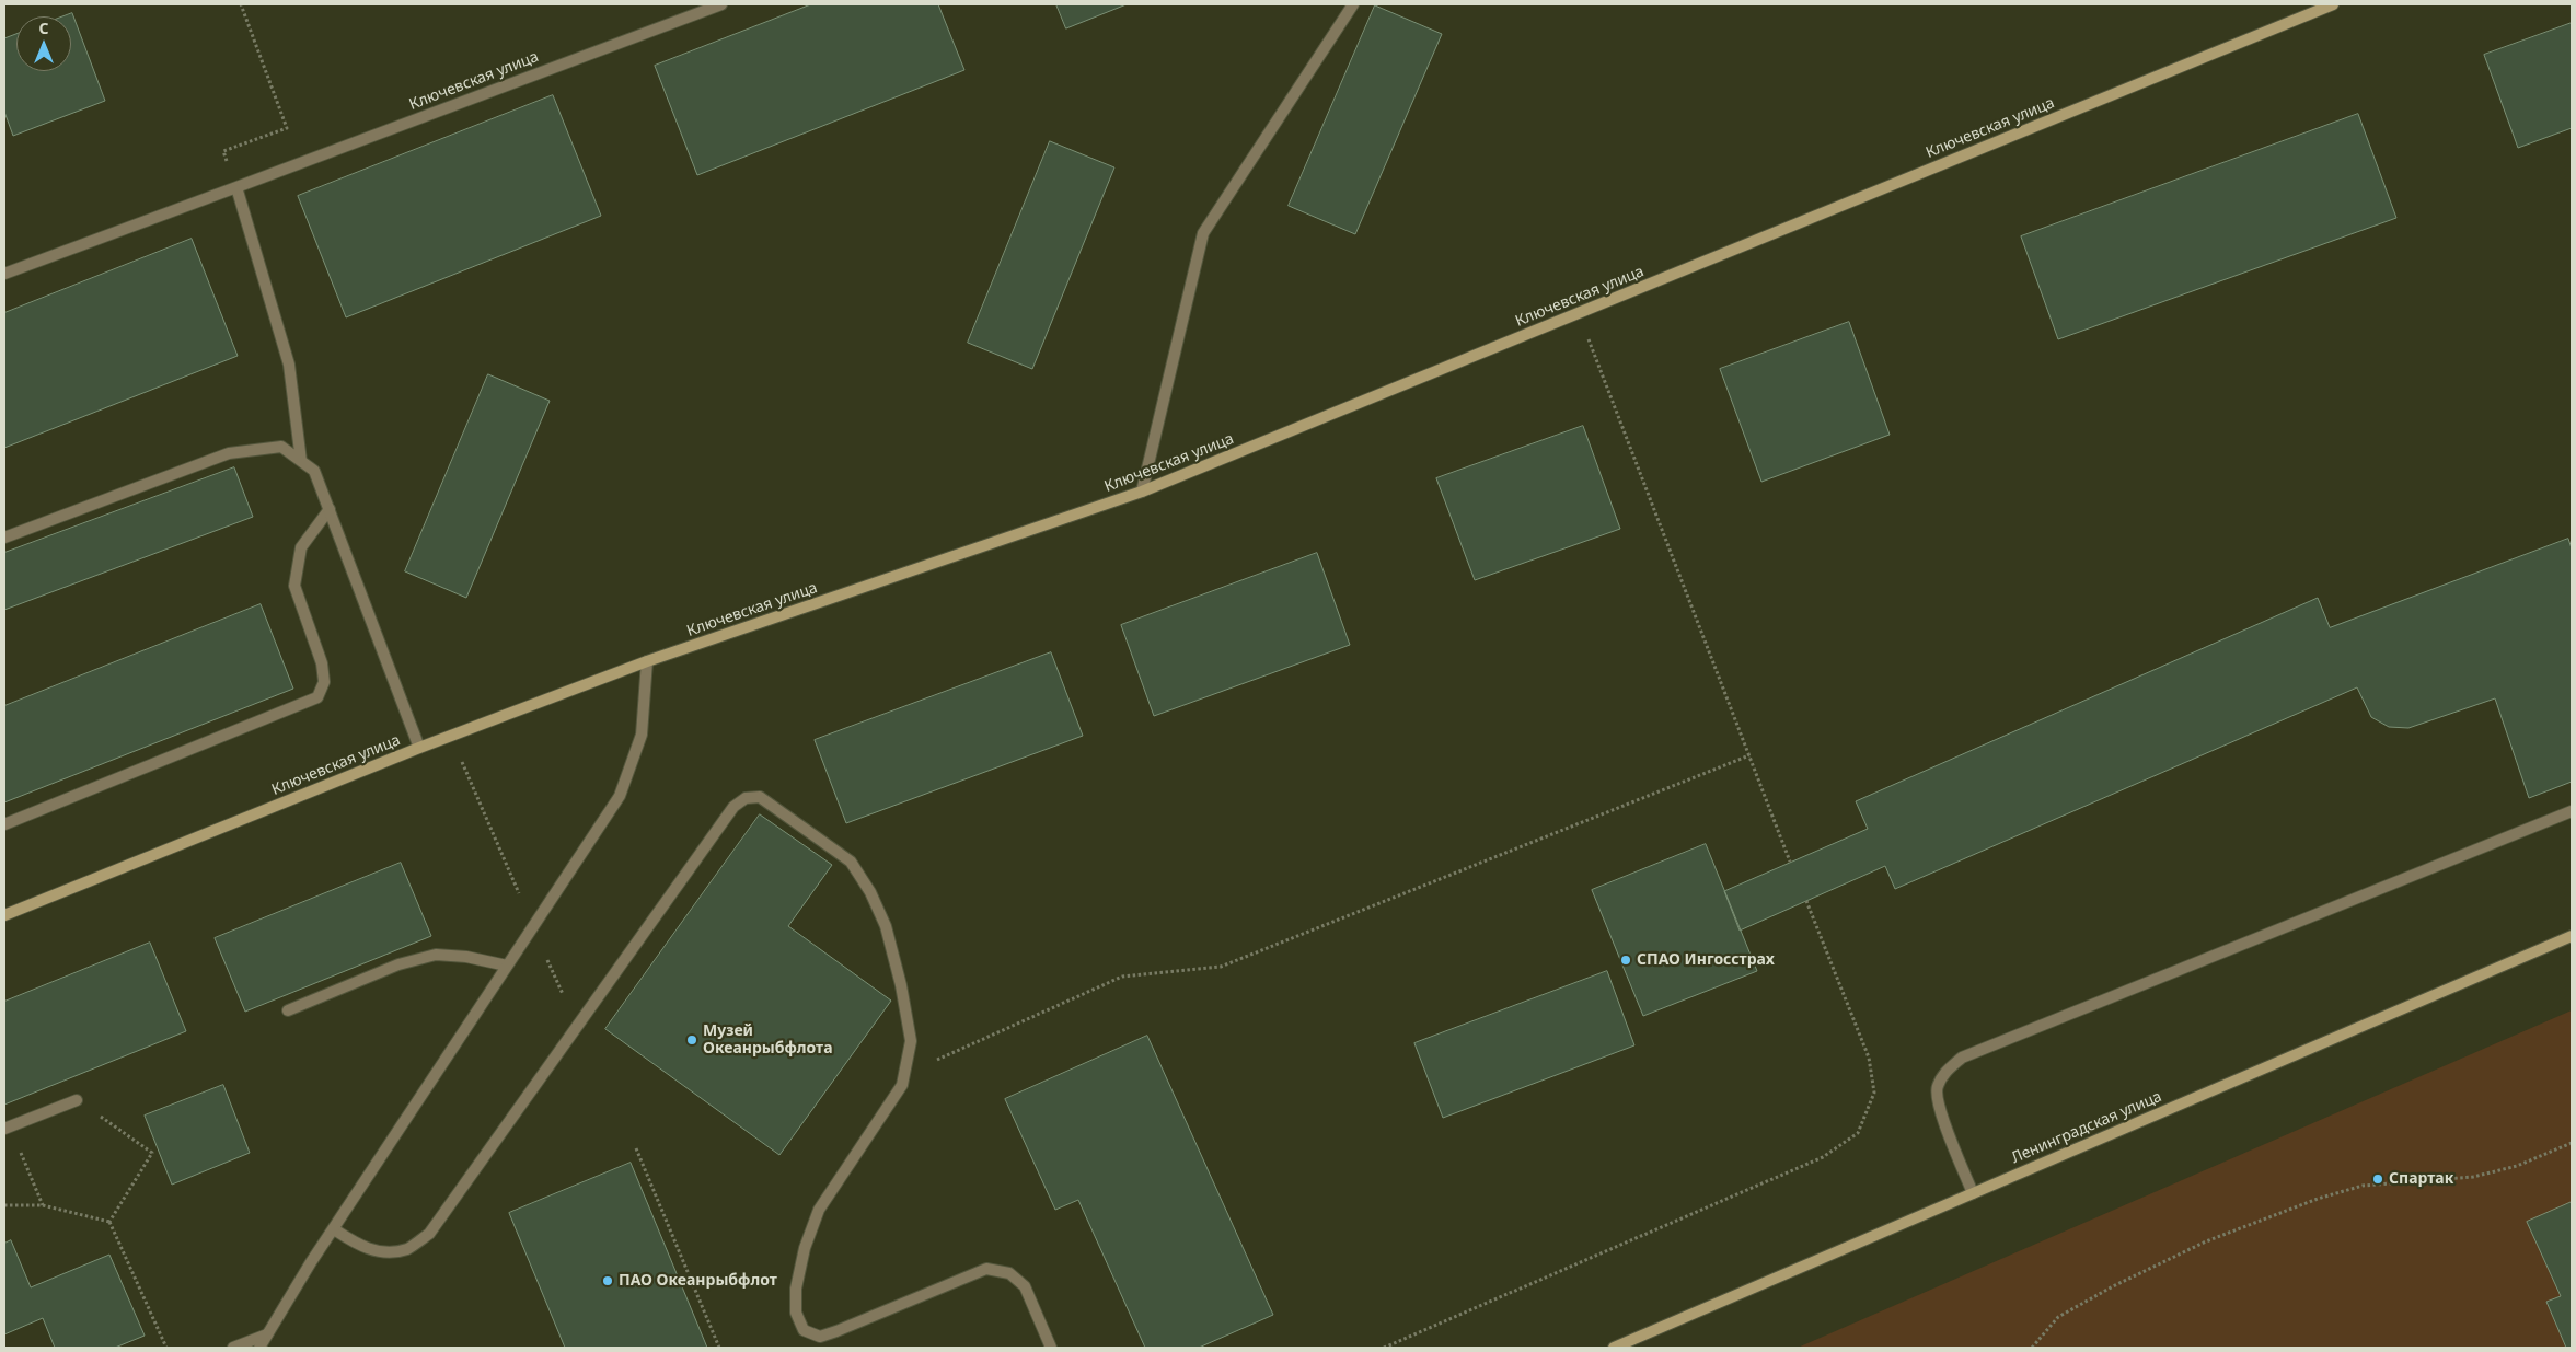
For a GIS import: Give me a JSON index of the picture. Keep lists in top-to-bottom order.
{
  "streets": {
    "main road": ["Ключевская улица", "Ленинградская улица"]
  },
  "places": [
    "СПАО Ингосстрах",
    "Музей Океанрыбфлота",
    "Спартак",
    "ПАО Океанрыбфлот"
  ],
  "north": "top"
}
